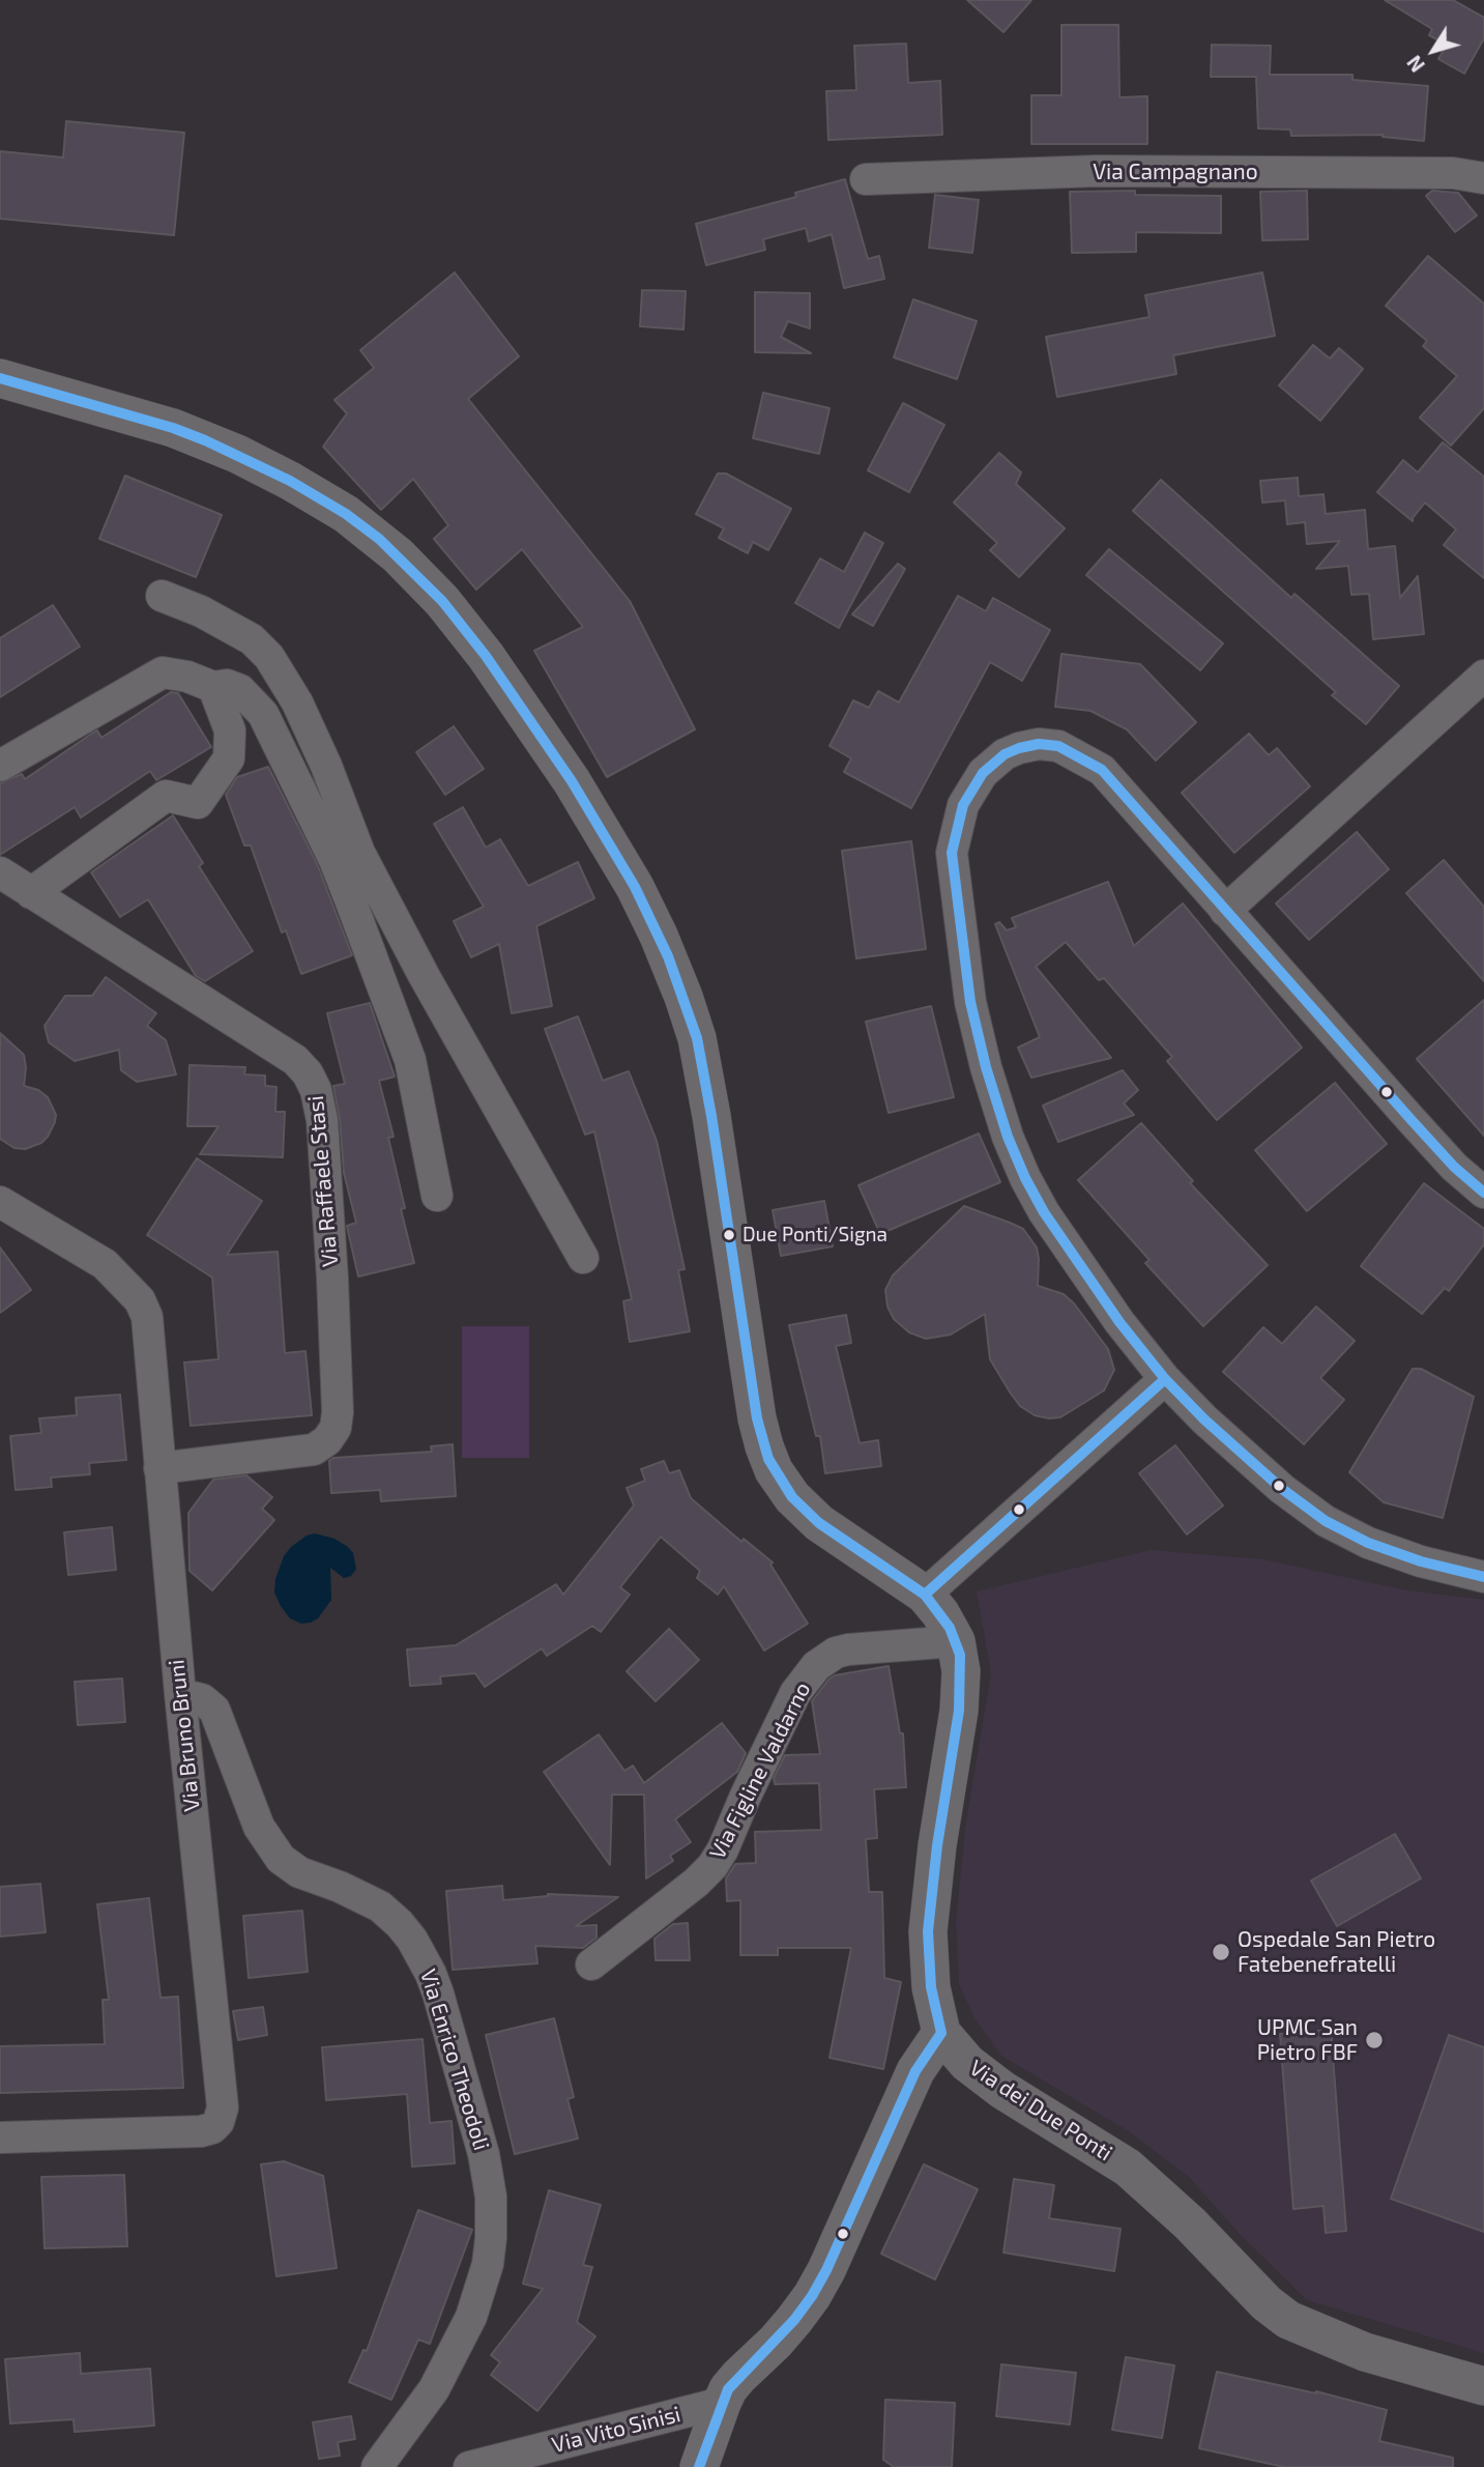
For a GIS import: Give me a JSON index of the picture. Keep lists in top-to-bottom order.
{
  "streets": {
    "street": [
      "Via Campagnano",
      "Via Raffaele Stasi",
      "Via Bruno Bruni",
      "Via Figline Valdarno",
      "Via Enrico Theodoli",
      "Via dei Due Ponti",
      "Via Vito Sinisi"
    ]
  },
  "crossings": [
    ["Via Raffaele Stasi", "Via Bruno Bruni"],
    ["Via Bruno Bruni", "Via Enrico Theodoli"],
    ["Via Figline Valdarno", "Via dei Due Ponti"]
  ],
  "places": ["Due Ponti/Signa", "Ospedale San Pietro Fatebenefratelli", "UPMC San Pietro FBF"],
  "north": "bottom left"
}
